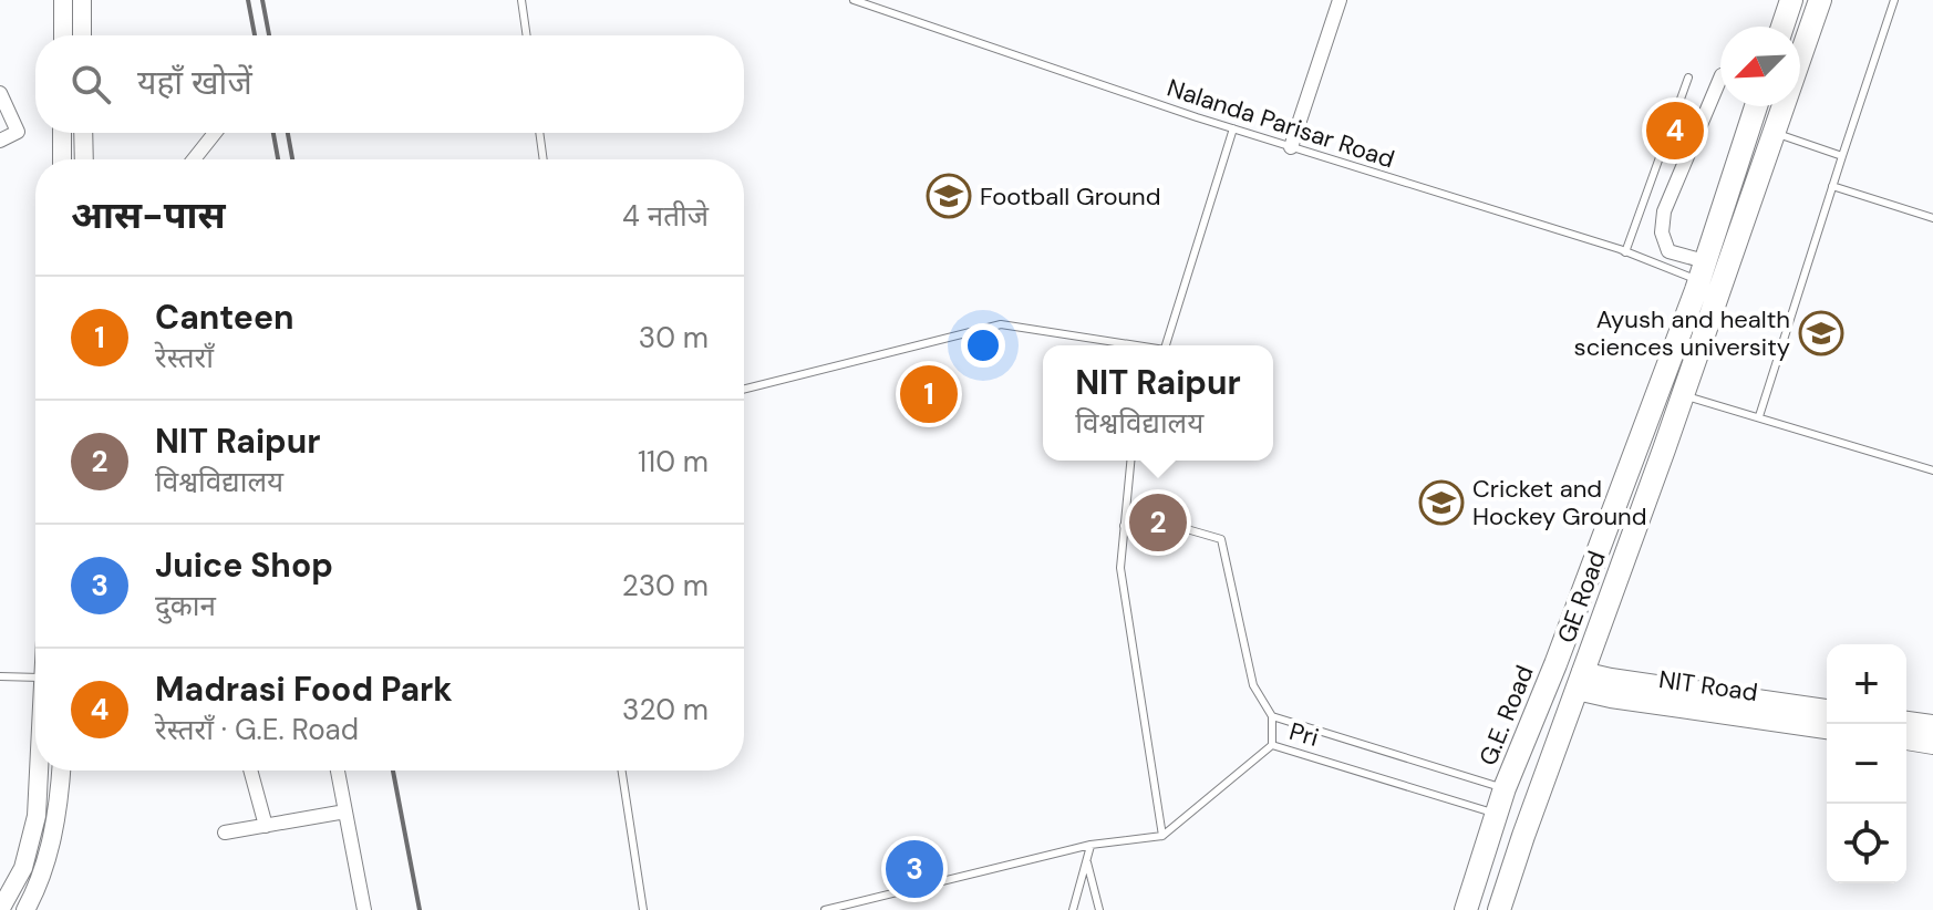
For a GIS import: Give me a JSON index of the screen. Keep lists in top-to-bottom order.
{
  "streets": {
    "main road": ["GE Road", "NIT Road", "G.E. Road"],
    "lane": ["Nalanda Parisar Road", "Pri"]
  },
  "crossings": [
    ["Nalanda Parisar Road", "G.E. Road"],
    ["GE Road", "NIT Road"],
    ["G.E. Road", "Pri"]
  ],
  "places": {
    "school or university": ["Football Ground", "Ayush and health sciences university", "Cricket and Hockey Ground"]
  },
  "north": "bottom left",
  "page": {
    "search": "यहाँ खोजें",
    "pins": [
      "4",
      "1",
      "2",
      "3"
    ],
    "heading": ["आस-पास", "4 नतीजे"],
    "list": [
      {
        "mark": "1",
        "name": "Canteen",
        "note": "रेस्तराँ",
        "value": "30 m"
      },
      {
        "mark": "2",
        "name": "NIT Raipur",
        "note": "विश्वविद्यालय",
        "value": "110 m"
      },
      {
        "mark": "3",
        "name": "Juice Shop",
        "note": "दुकान",
        "value": "230 m"
      },
      {
        "mark": "4",
        "name": "Madrasi Food Park",
        "note": "रेस्तराँ · G.E. Road",
        "value": "320 m"
      }
    ],
    "popup": ["NIT Raipur", "विश्वविद्यालय"],
    "map_buttons": ["+", "−"]
  }
}
